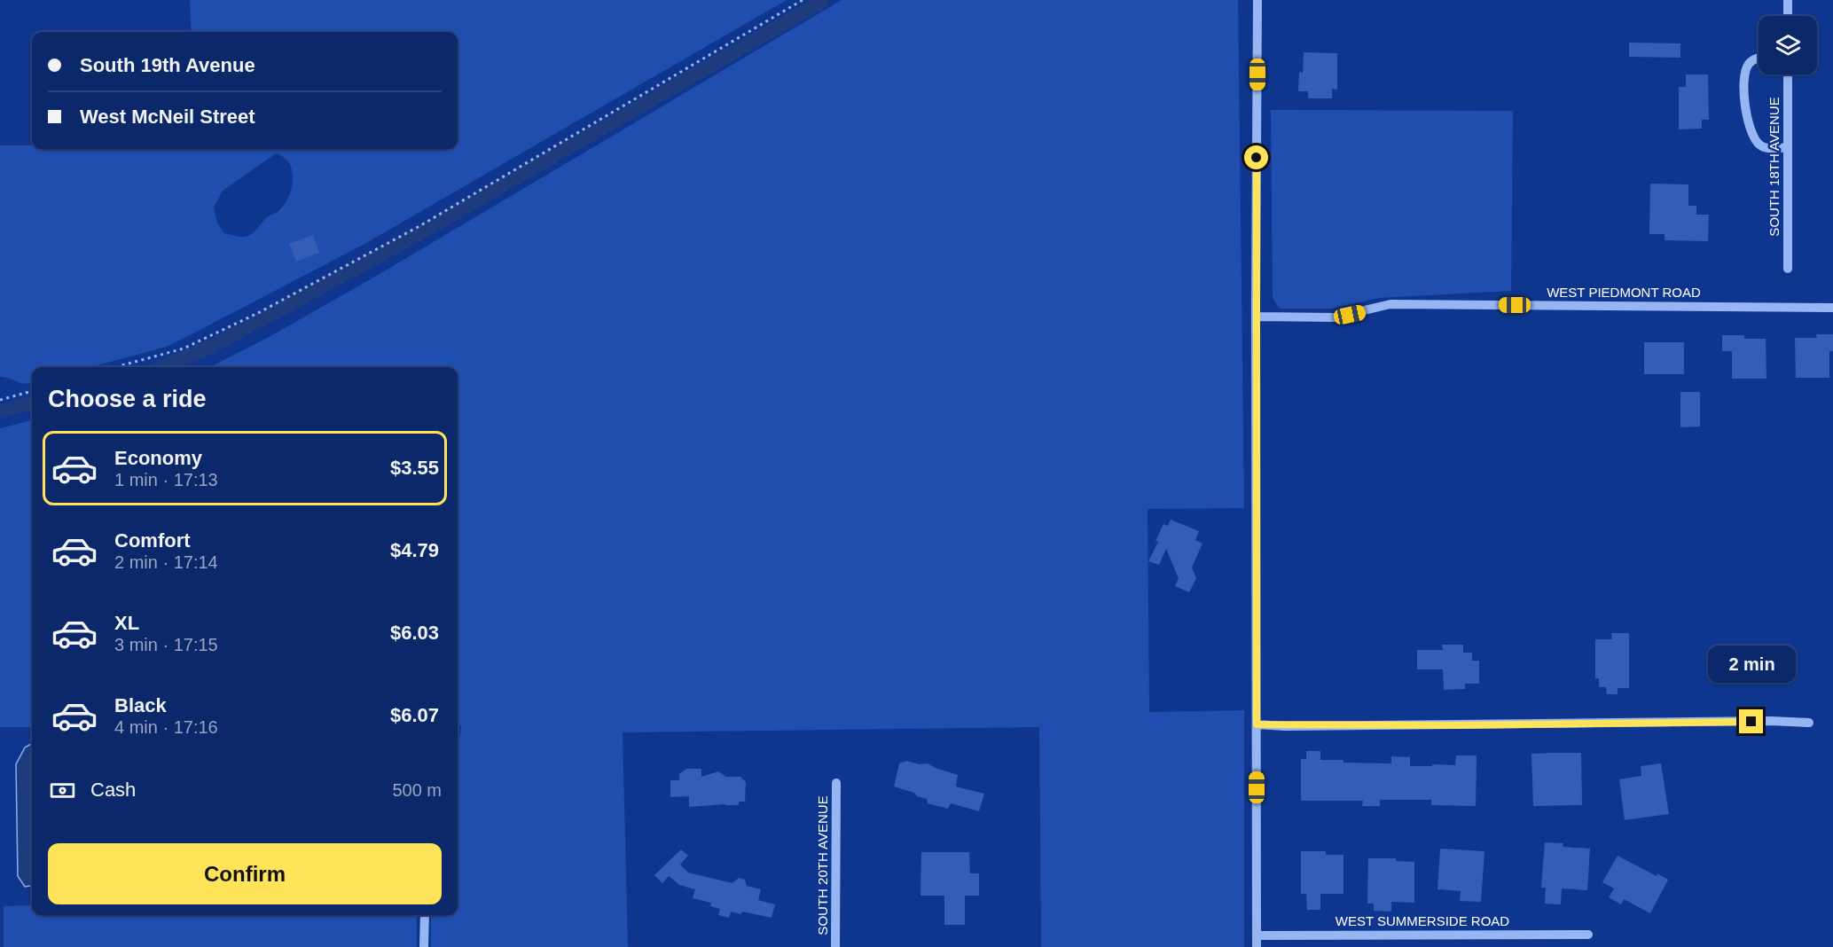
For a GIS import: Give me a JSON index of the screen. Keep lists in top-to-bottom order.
{
  "streets": {
    "street": [
      "SOUTH 18TH AVENUE",
      "WEST PIEDMONT ROAD",
      "SOUTH 20TH AVENUE",
      "WEST SUMMERSIDE ROAD"
    ]
  },
  "page": {
    "banner": ["South 19th Avenue", "West McNeil Street"],
    "heading": "Choose a ride",
    "list": [
      {
        "name": "Economy",
        "note": "1 min · 17:13",
        "value": "$3.55"
      },
      {
        "name": "Comfort",
        "note": "2 min · 17:14",
        "value": "$4.79"
      },
      {
        "name": "XL",
        "note": "3 min · 17:15",
        "value": "$6.03"
      },
      {
        "name": "Black",
        "note": "4 min · 17:16",
        "value": "$6.07"
      }
    ],
    "bubble": "2 min",
    "pay": ["Cash", "500 m"],
    "buttons": "Confirm"
  }
}
